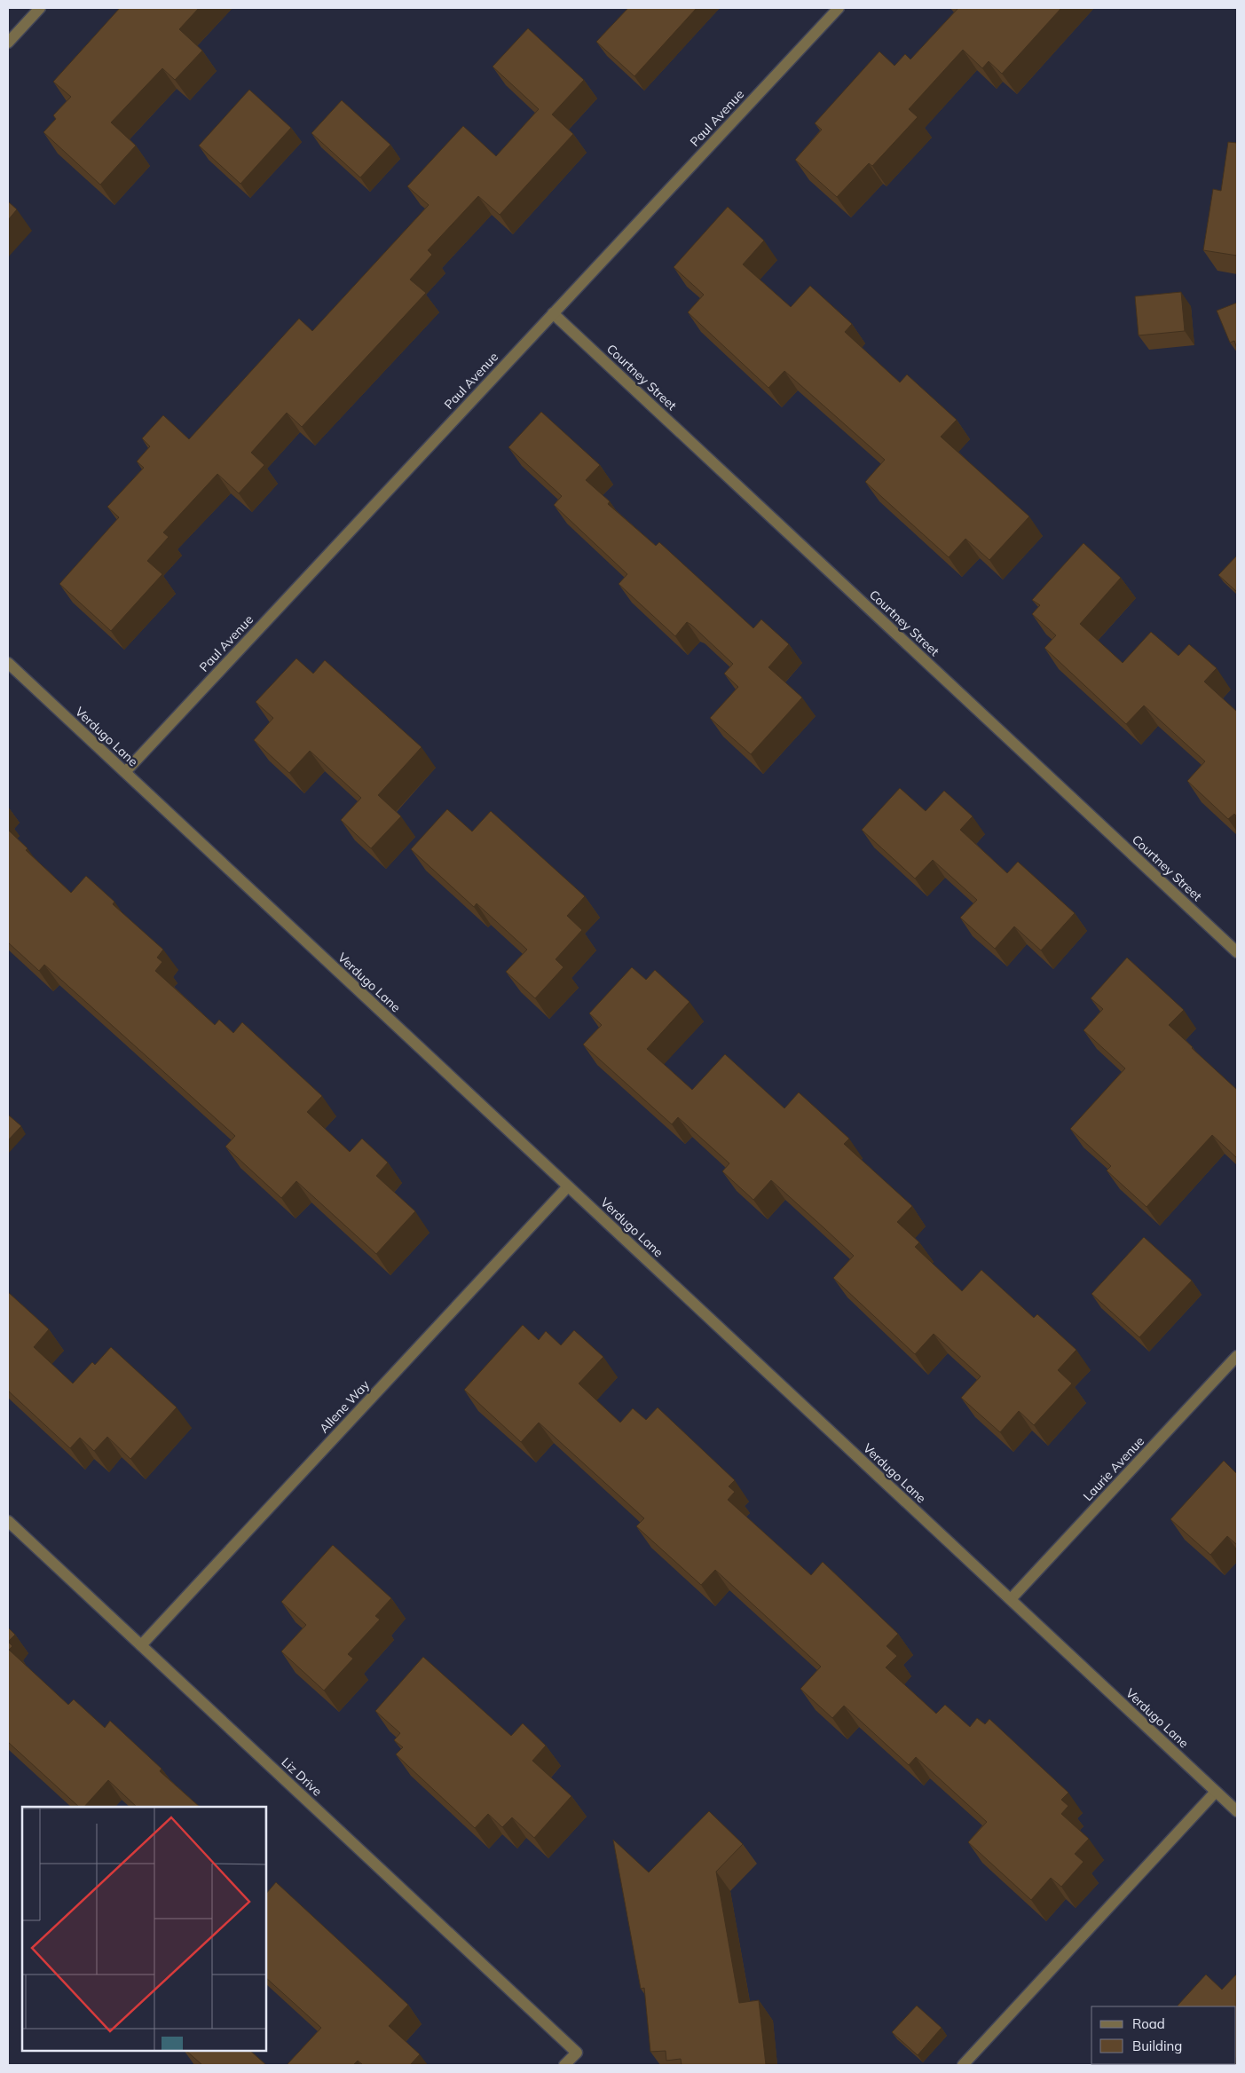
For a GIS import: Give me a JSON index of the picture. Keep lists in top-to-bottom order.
{
  "streets": {
    "street": [
      "Paul Avenue",
      "Courtney Street",
      "Verdugo Lane",
      "Allene Way",
      "Laurie Avenue",
      "Liz Drive"
    ]
  },
  "crossings": [
    ["Paul Avenue", "Courtney Street"],
    ["Paul Avenue", "Verdugo Lane"],
    ["Verdugo Lane", "Allene Way"],
    ["Verdugo Lane", "Laurie Avenue"],
    ["Allene Way", "Liz Drive"]
  ],
  "legend": ["Road", "Building"]
}
